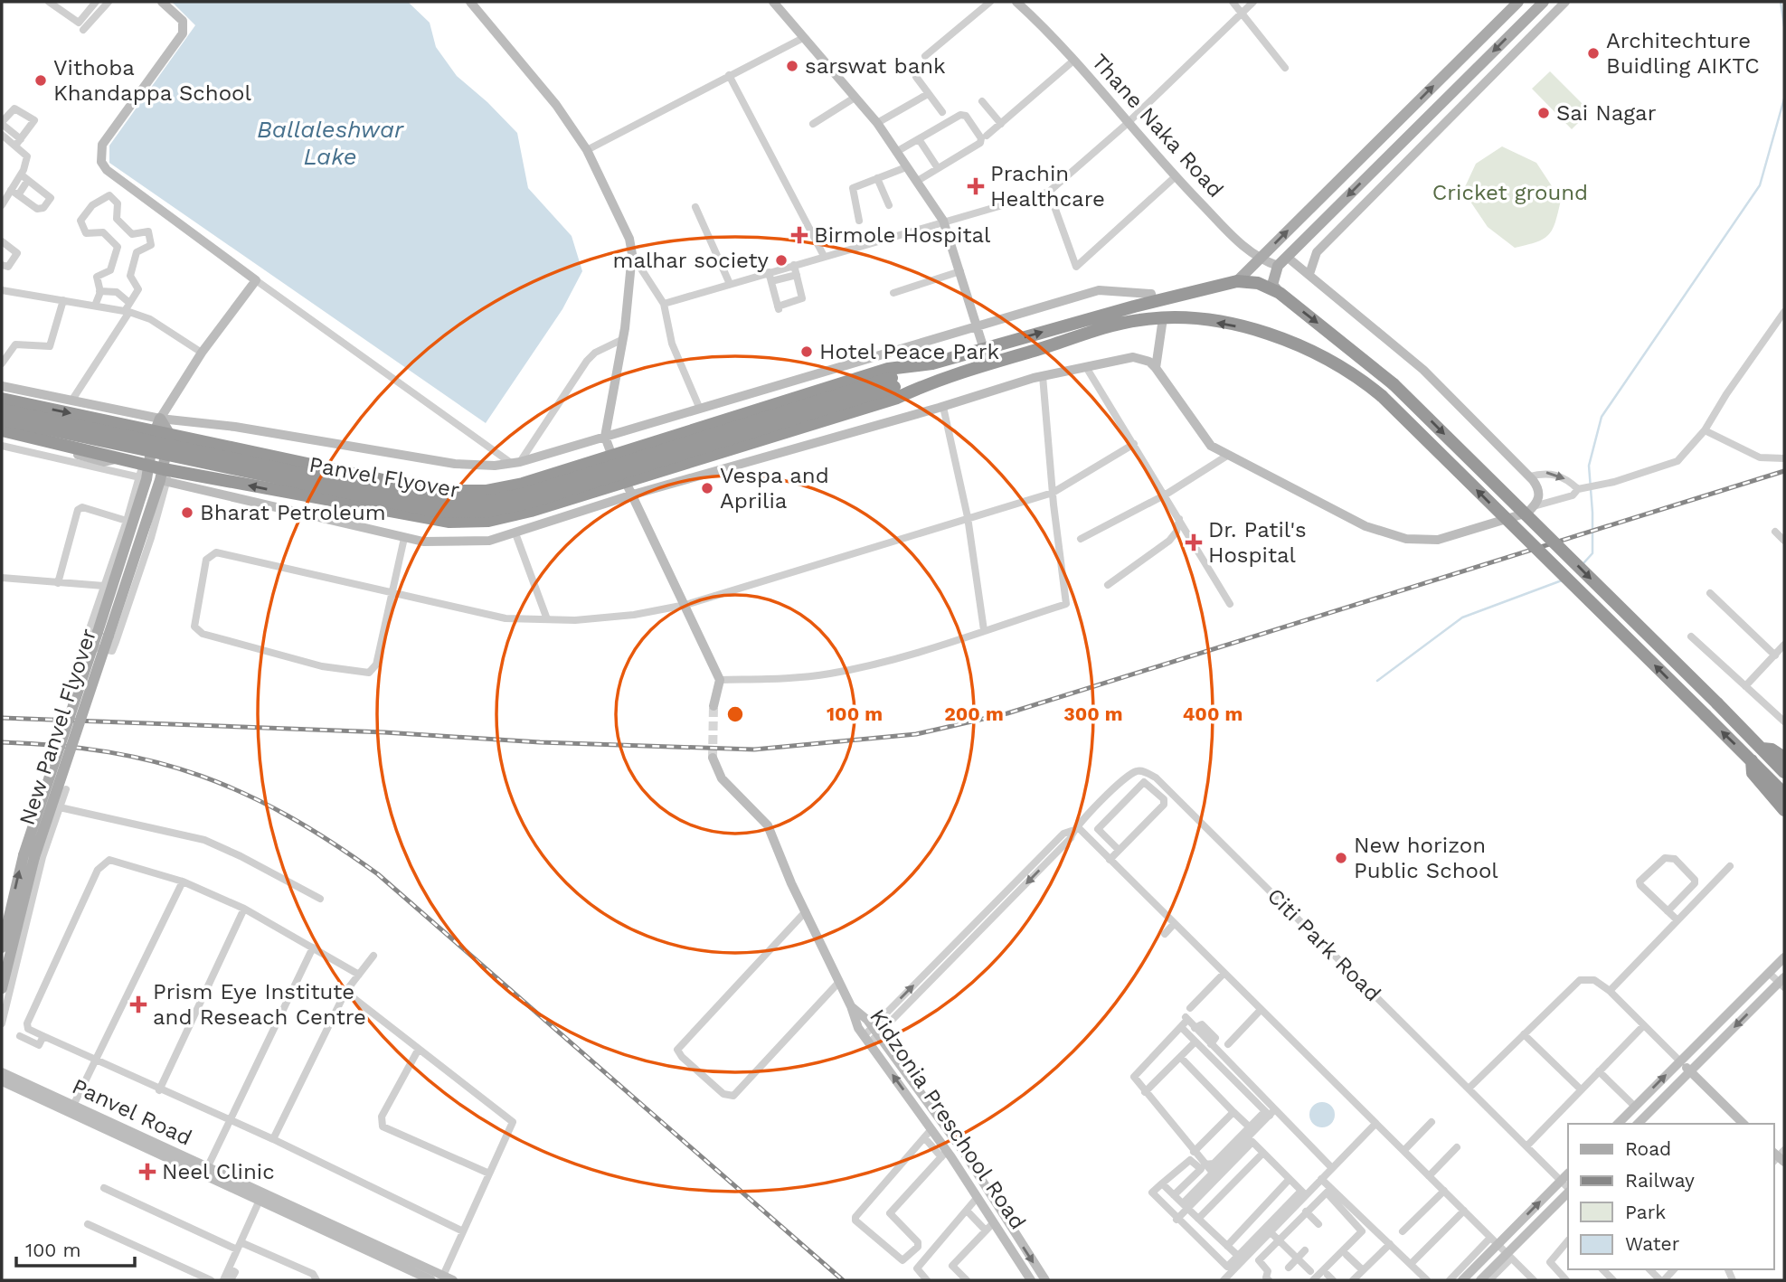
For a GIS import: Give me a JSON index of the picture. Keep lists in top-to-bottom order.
{
  "streets": {
    "highway": ["Panvel Flyover"],
    "main road": ["New Panvel Flyover"],
    "street": [
      "Thane Naka Road",
      "Citi Park Road",
      "Panvel Road",
      "Kidzonia Preschool Road"
    ]
  },
  "water": ["Ballaleshwar Lake"],
  "parks": ["Cricket ground"],
  "places": {
    "other": [
      "Architechture Buidling AIKTC",
      "sarswat bank",
      "Vithoba Khandappa School",
      "Sai Nagar",
      "malhar society",
      "Hotel Peace Park",
      "Vespa and Aprilia",
      "Bharat Petroleum",
      "New horizon Public School"
    ],
    "health": [
      "Prachin Healthcare",
      "Birmole Hospital",
      "Dr. Patil's Hospital",
      "Prism Eye Institute and Reseach Centre",
      "Neel Clinic"
    ]
  },
  "legend": [
    "Road",
    "Railway",
    "Park",
    "Water"
  ],
  "scale_bar": "100 m",
  "rings": [
    "100 m",
    "200 m",
    "300 m",
    "400 m"
  ]
}
